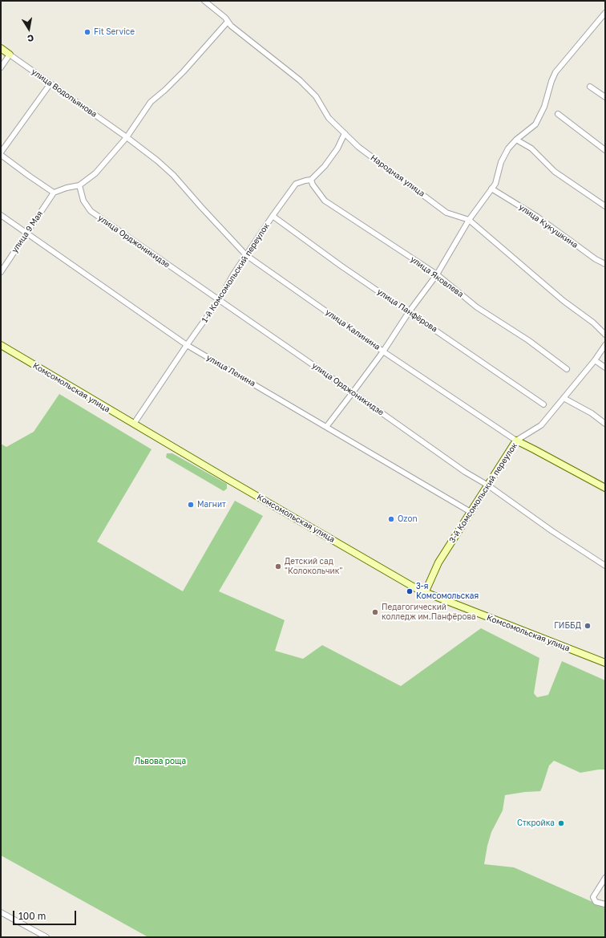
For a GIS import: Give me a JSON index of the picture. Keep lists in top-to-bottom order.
{
  "streets": {
    "main road": [
      "улица Водопьянова",
      "улица Калинина",
      "Комсомольская улица",
      "3-й Комсомольский переулок"
    ],
    "street": [
      "Народная улица",
      "улица Кукушкина",
      "улица 9 Мая",
      "улица Орджоникидзе",
      "1-й Комсомольский переулок",
      "улица Яковлева",
      "улица Панфёрова",
      "улица Ленина"
    ]
  },
  "crossings": [
    ["улица Водопьянова", "улица Калинина"],
    ["Народная улица", "1-й Комсомольский переулок"],
    ["улица 9 Мая", "улица Ленина"],
    ["улица Орджоникидзе", "1-й Комсомольский переулок"],
    ["улица Орджоникидзе", "3-й Комсомольский переулок"],
    ["1-й Комсомольский переулок", "улица Яковлева"],
    ["1-й Комсомольский переулок", "улица Панфёрова"],
    ["1-й Комсомольский переулок", "улица Калинина"],
    ["1-й Комсомольский переулок", "улица Ленина"],
    ["1-й Комсомольский переулок", "Комсомольская улица"],
    ["улица Калинина", "3-й Комсомольский переулок"],
    ["улица Ленина", "3-й Комсомольский переулок"],
    ["Комсомольская улица", "3-й Комсомольский переулок"]
  ],
  "parks": ["Львова роща"],
  "places": [
    "Fit Service",
    "Магнит",
    "Ozon",
    "Детский сад \"Колокольчик\"",
    "3-я Комсомольская",
    "Педагогический колледж им.Панфёрова",
    "ГИББД",
    "Сткройка"
  ],
  "scale_bar": "100 m",
  "north": "bottom"
}
